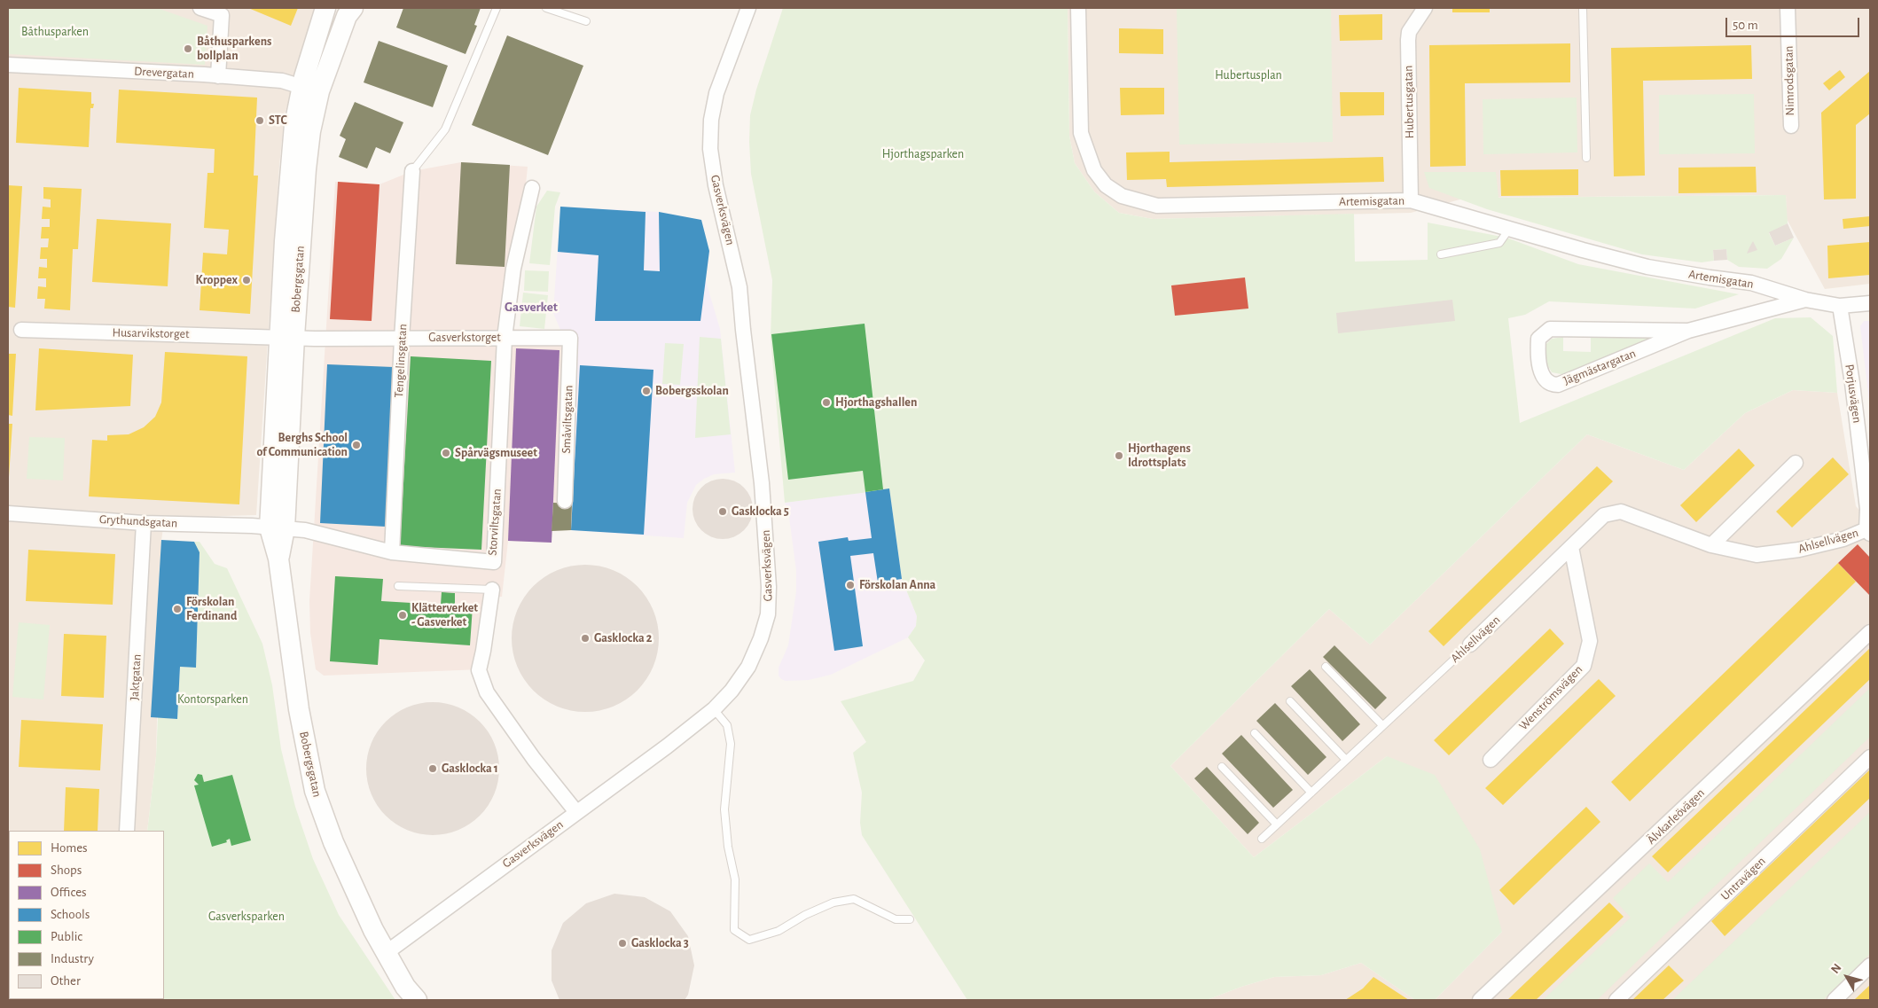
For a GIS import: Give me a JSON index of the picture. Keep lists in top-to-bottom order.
{
  "streets": {
    "street": [
      "Drevergatan",
      "Nimrodsgatan",
      "Hubertusgatan",
      "Artemisgatan",
      "Gasverksvägen",
      "Bobergsgatan",
      "Husarvikstorget",
      "Gasverkstorget",
      "Tengelinsgatan",
      "Jägmästargatan",
      "Porjusvägen",
      "Småviltsgatan",
      "Grythundsgatan",
      "Storviltsgatan",
      "Ahlsellvägen",
      "Jaktgatan",
      "Wenströmsvägen",
      "Älvkarleövägen",
      "Untravägen"
    ]
  },
  "crossings": [
    ["Drevergatan", "Bobergsgatan"],
    ["Hubertusgatan", "Artemisgatan"],
    ["Artemisgatan", "Jägmästargatan"],
    ["Artemisgatan", "Porjusvägen"],
    ["Gasverksvägen", "Bobergsgatan"],
    ["Bobergsgatan", "Husarvikstorget"],
    ["Bobergsgatan", "Gasverkstorget"],
    ["Bobergsgatan", "Grythundsgatan"],
    ["Bobergsgatan", "Storviltsgatan"],
    ["Husarvikstorget", "Gasverkstorget"],
    ["Gasverkstorget", "Tengelinsgatan"],
    ["Gasverkstorget", "Småviltsgatan"],
    ["Gasverkstorget", "Storviltsgatan"],
    ["Tengelinsgatan", "Storviltsgatan"],
    ["Porjusvägen", "Ahlsellvägen"],
    ["Grythundsgatan", "Storviltsgatan"],
    ["Grythundsgatan", "Jaktgatan"],
    ["Ahlsellvägen", "Wenströmsvägen"]
  ],
  "districts": ["Gasverket"],
  "parks": [
    "Båthusparken",
    "Hubertusplan",
    "Hjorthagsparken",
    "Kontorsparken",
    "Gasverksparken"
  ],
  "places": [
    "Båthusparkens bollplan",
    "STC",
    "Kroppex",
    "Bobergsskolan",
    "Hjorthagshallen",
    "Berghs School of Communication",
    "Spårvägsmuseet",
    "Hjorthagens Idrottsplats",
    "Gasklocka 5",
    "Förskolan Anna",
    "Förskolan Ferdinand",
    "Klätterverket - Gasverket",
    "Gasklocka 2",
    "Gasklocka 1",
    "Gasklocka 3"
  ],
  "legend": [
    "Homes",
    "Shops",
    "Offices",
    "Schools",
    "Public",
    "Industry",
    "Other"
  ],
  "scale_bar": "50 m",
  "north": "top left"
}
